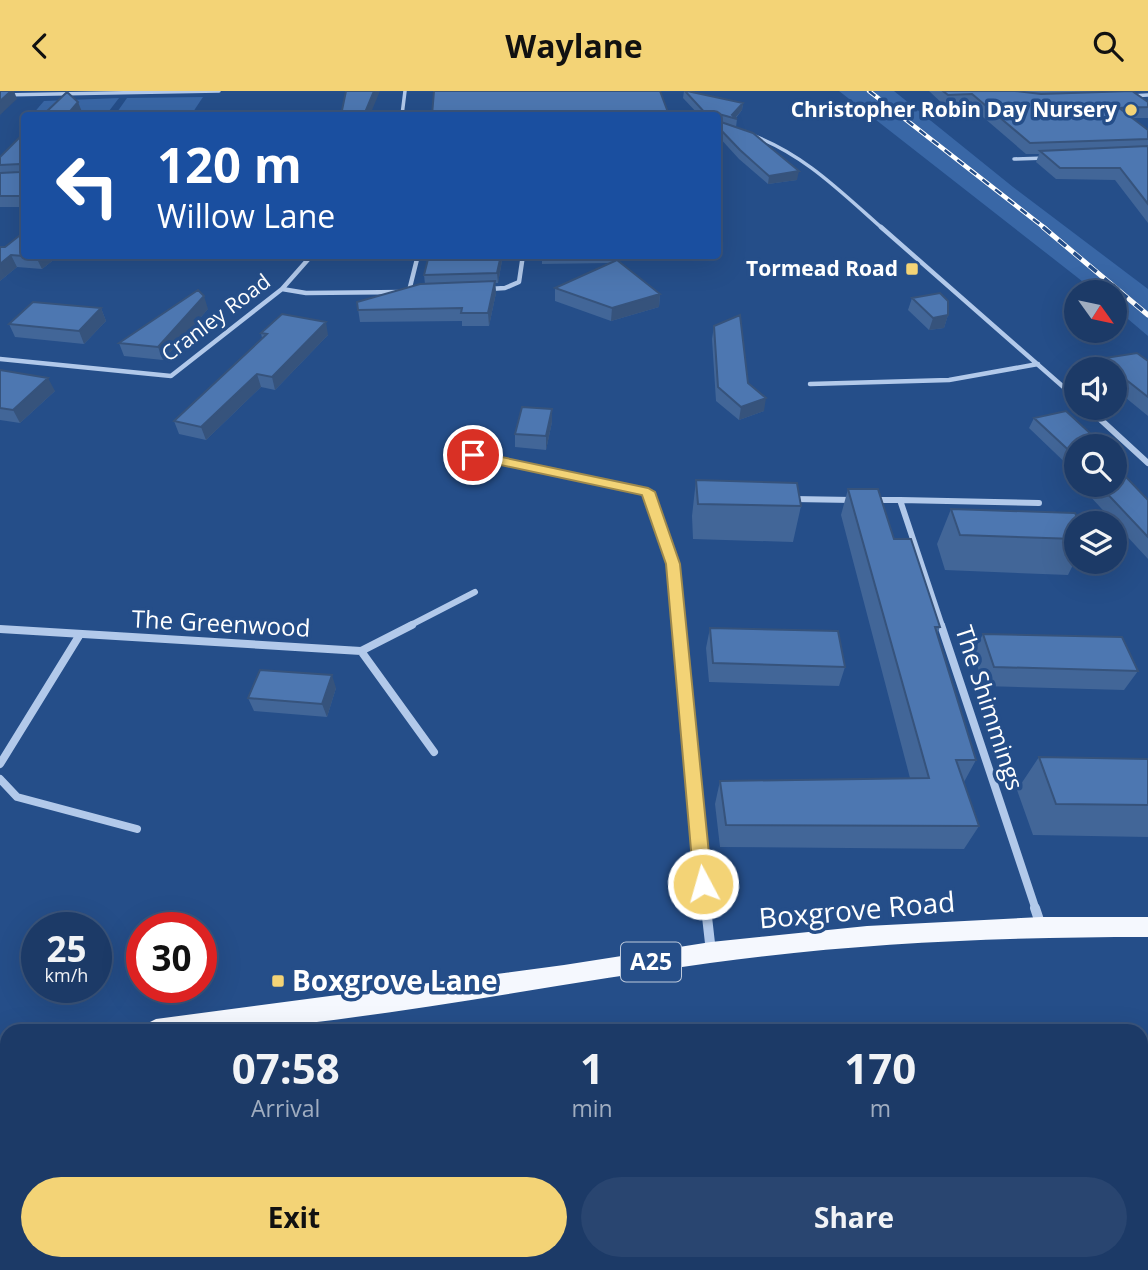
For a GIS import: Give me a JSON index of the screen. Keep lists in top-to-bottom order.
{
  "streets": {
    "main road": ["Boxgrove Road", "A25"],
    "street": ["Cranley Road", "The Greenwood", "The Shimmings"]
  },
  "crossings": [
    ["The Shimmings", "Boxgrove Road"]
  ],
  "places": {
    "other": ["Christopher Robin Day Nursery"],
    "transit": ["Tormead Road", "Boxgrove Lane"]
  },
  "north": "bottom right",
  "page": {
    "header": "Waylane",
    "turn": ["120 m", "Willow Lane"],
    "speed": "25 km/h",
    "limit": "30",
    "eta": [
      "07:58",
      "Arrival",
      "1",
      "min",
      "170",
      "m"
    ],
    "buttons": ["Exit", "Share"]
  }
}
